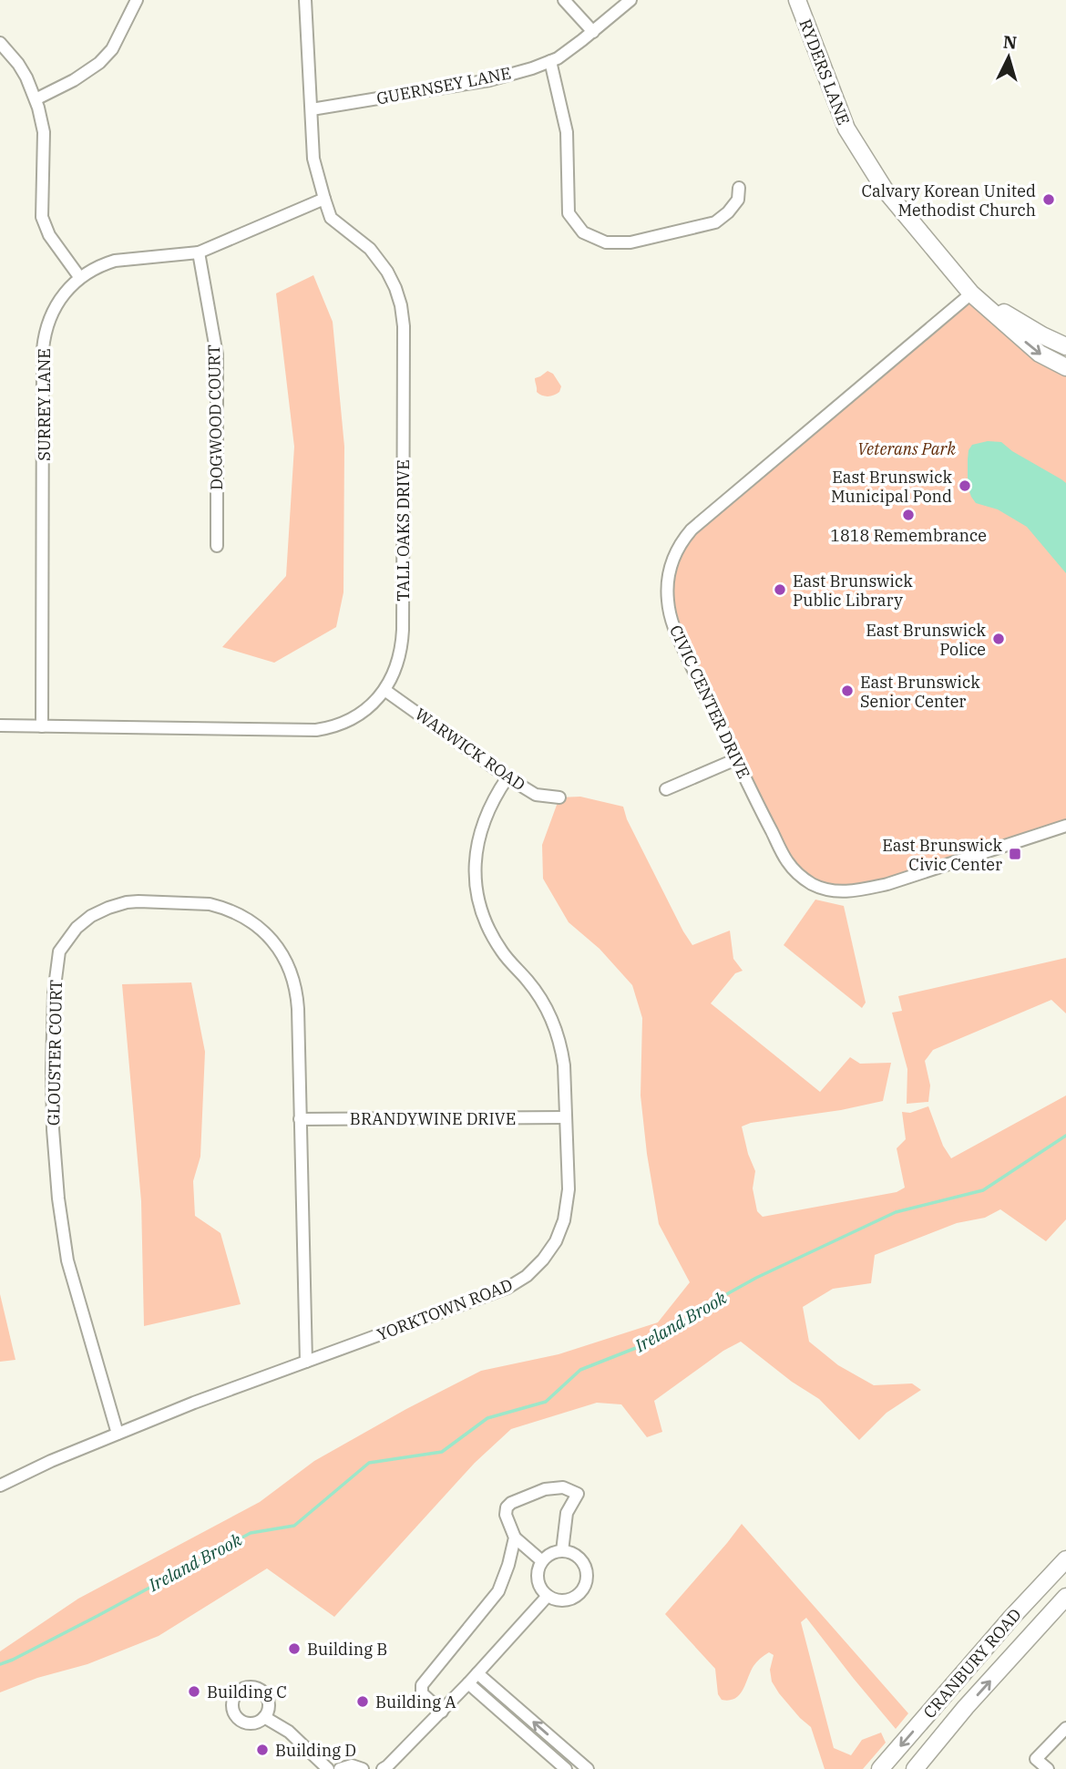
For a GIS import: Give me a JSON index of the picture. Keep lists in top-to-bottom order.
{
  "streets": {
    "main road": ["RYDERS LANE", "CRANBURY ROAD"],
    "street": [
      "GUERNSEY LANE",
      "SURREY LANE",
      "DOGWOOD COURT",
      "TALL OAKS DRIVE",
      "CIVIC CENTER DRIVE",
      "WARWICK ROAD",
      "GLOUSTER COURT",
      "BRANDYWINE DRIVE",
      "YORKTOWN ROAD"
    ]
  },
  "crossings": [
    ["RYDERS LANE", "CIVIC CENTER DRIVE"],
    ["GUERNSEY LANE", "TALL OAKS DRIVE"],
    ["SURREY LANE", "DOGWOOD COURT"],
    ["SURREY LANE", "TALL OAKS DRIVE"],
    ["TALL OAKS DRIVE", "WARWICK ROAD"],
    ["WARWICK ROAD", "YORKTOWN ROAD"],
    ["GLOUSTER COURT", "BRANDYWINE DRIVE"],
    ["GLOUSTER COURT", "YORKTOWN ROAD"],
    ["BRANDYWINE DRIVE", "YORKTOWN ROAD"]
  ],
  "water": ["Ireland Brook"],
  "parks": ["Veterans Park"],
  "places": {
    "other": [
      "Calvary Korean United Methodist Church",
      "East Brunswick Municipal Pond",
      "1818 Remembrance",
      "East Brunswick Public Library",
      "East Brunswick Police",
      "East Brunswick Senior Center",
      "Building B",
      "Building C",
      "Building A",
      "Building D"
    ],
    "transit": ["East Brunswick Civic Center"]
  },
  "north": "top"
}
